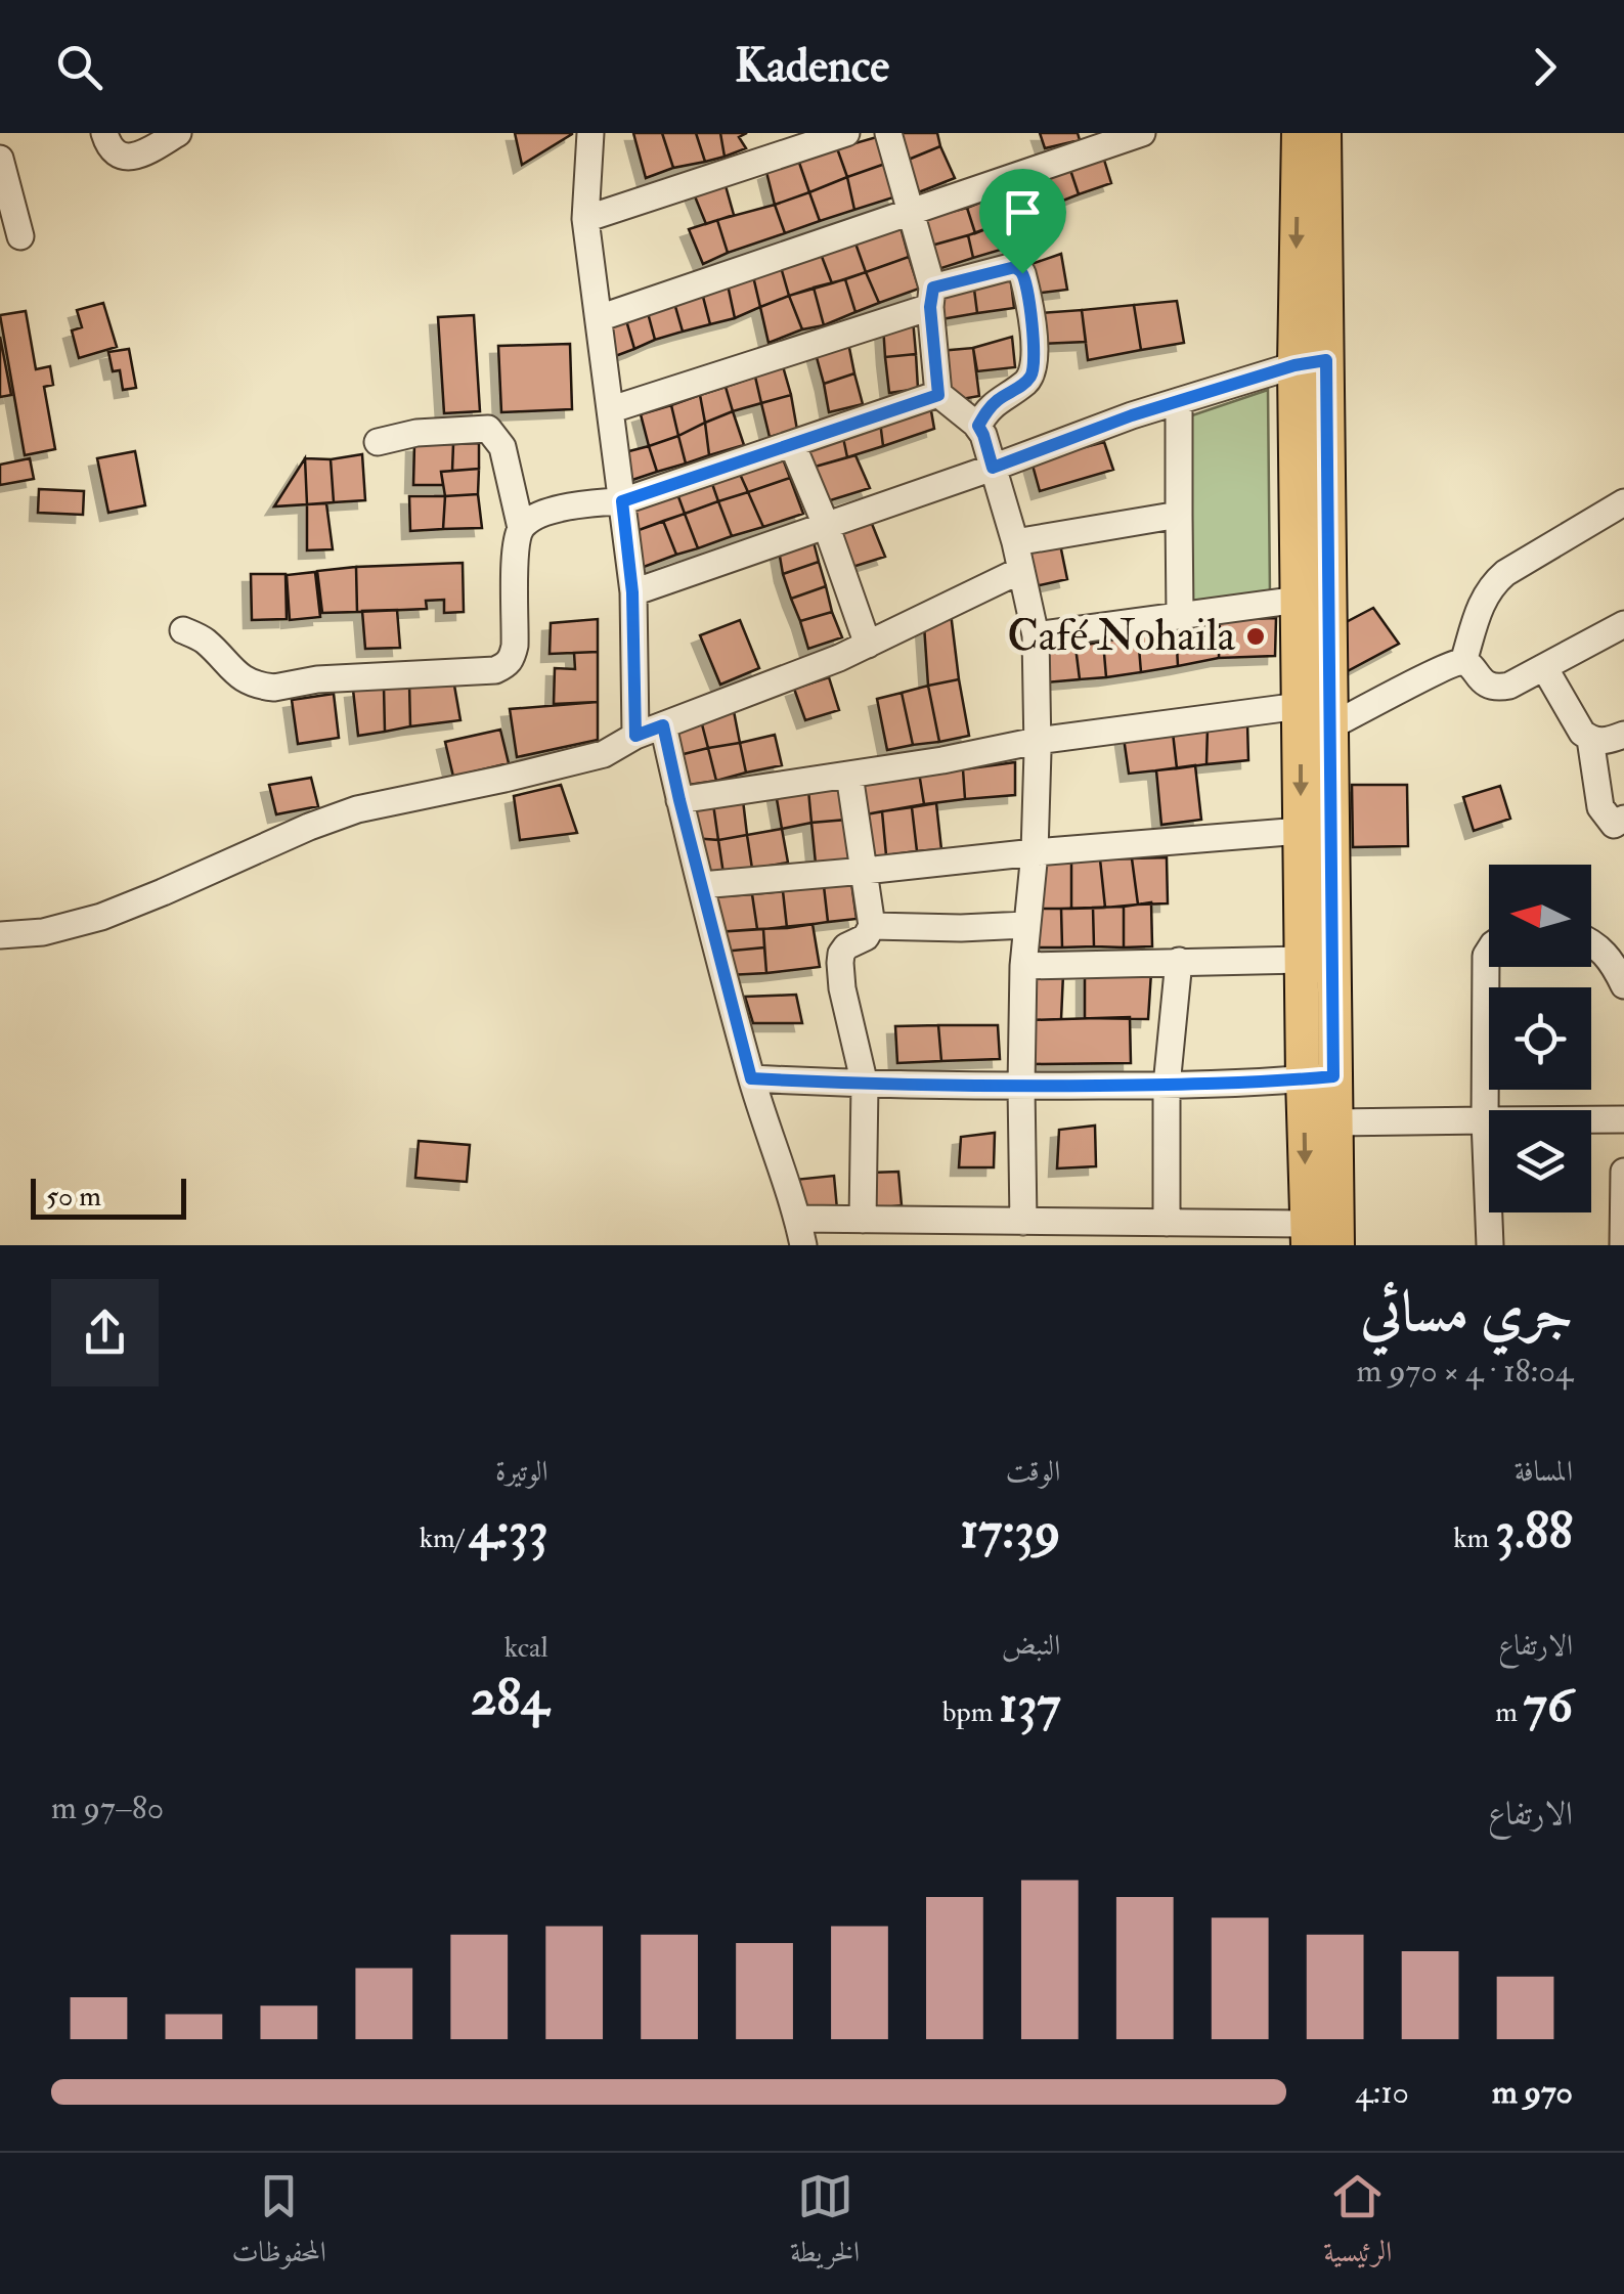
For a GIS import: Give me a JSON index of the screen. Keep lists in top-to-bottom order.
{
  "places": ["Café Nohaila"],
  "scale_bar": "50 m",
  "north": "left",
  "page": {
    "header": "Kadence",
    "scale": "50 m",
    "heading": ["جري مسائي", "18:04 · 4 × 970 m"],
    "stats": [
      ["المسافة", "3.88 km"],
      ["الوقت", "17:39"],
      ["الوتيرة", "4:33 /km"],
      ["الارتفاع", "76 m"],
      ["النبض", "137 bpm"],
      ["kcal", "284"]
    ],
    "chart": ["الارتفاع", "80–97 m"],
    "list": [
      {
        "name": "970 m",
        "note": "4:10"
      }
    ],
    "tabs": ["الرئيسية", "الخريطة", "المحفوظات"]
  }
}
